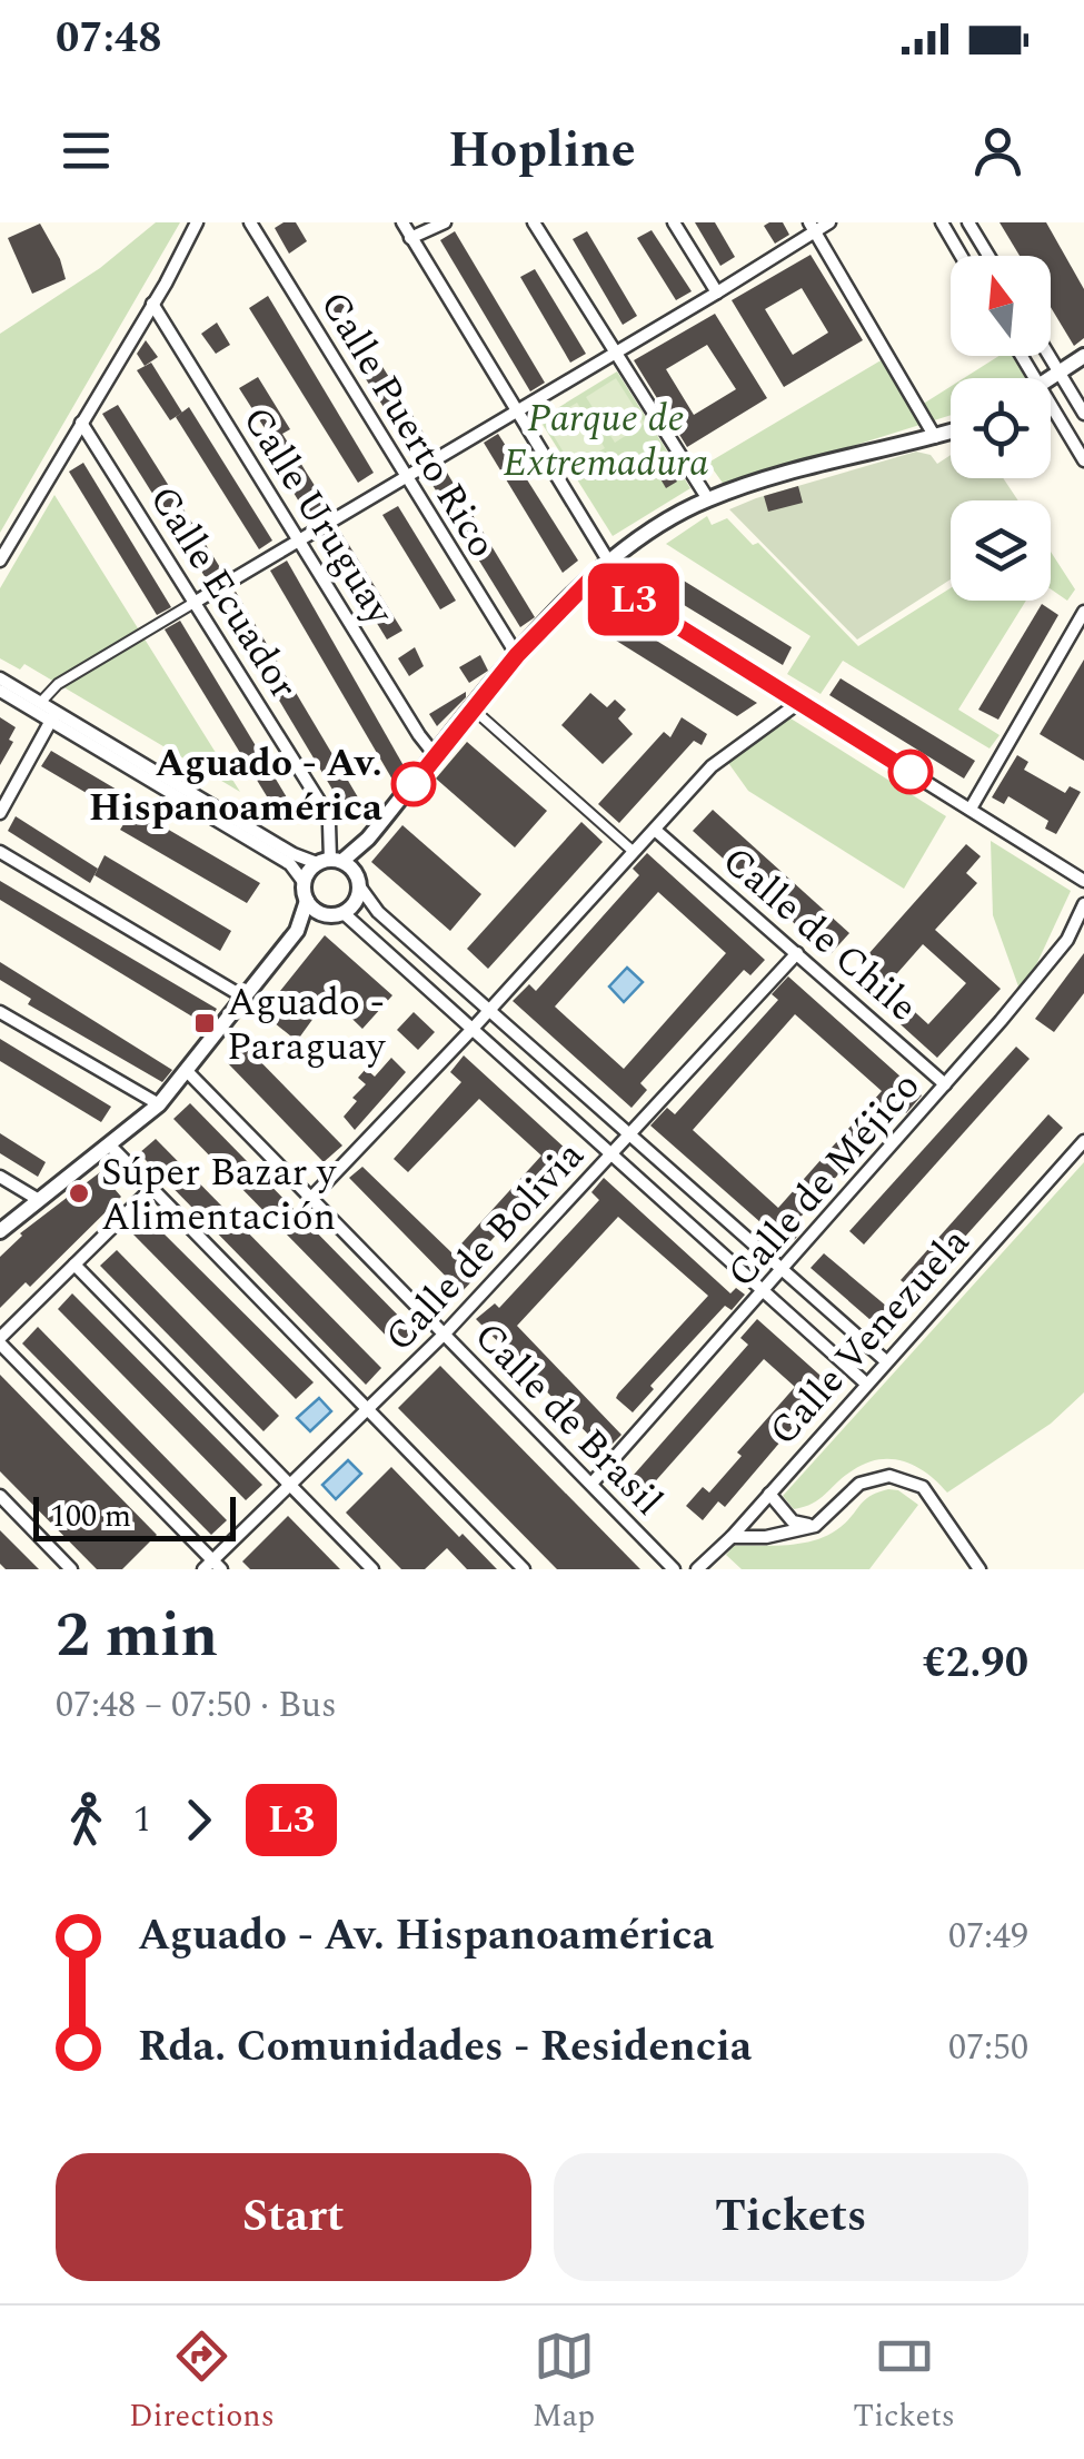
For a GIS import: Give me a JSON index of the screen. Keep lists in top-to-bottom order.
{
  "streets": {
    "street": [
      "Calle Puerto Rico",
      "Calle Uruguay",
      "Calle Ecuador",
      "Calle de Chile",
      "Calle de Méjico",
      "Calle de Bolivia",
      "Calle Venezuela",
      "Calle de Brasil"
    ]
  },
  "crossings": [
    ["Calle de Chile", "Calle de Méjico"],
    ["Calle de Chile", "Calle de Bolivia"],
    ["Calle de Méjico", "Calle de Brasil"],
    ["Calle de Bolivia", "Calle de Brasil"]
  ],
  "parks": ["Parque de Extremadura"],
  "places": {
    "other": ["Aguado - Av. Hispanoamérica", "Súper Bazar y Alimentación"],
    "transit": ["Aguado - Paraguay"]
  },
  "lines": ["bus line L3"],
  "scale_bar": "100 m",
  "north": "top",
  "page": {
    "status": "07:48",
    "header": "Hopline",
    "on_map": "L3",
    "scale": "100 m",
    "heading": ["2 min", "07:48 – 07:50 · Bus", "€2.90"],
    "legs": ["1", "L3"],
    "list": [
      {
        "name": "Aguado - Av. Hispanoamérica",
        "value": "07:49"
      },
      {
        "name": "Rda. Comunidades - Residencia",
        "value": "07:50"
      }
    ],
    "buttons": ["Start", "Tickets"],
    "tabs": ["Directions", "Map", "Tickets"]
  }
}
